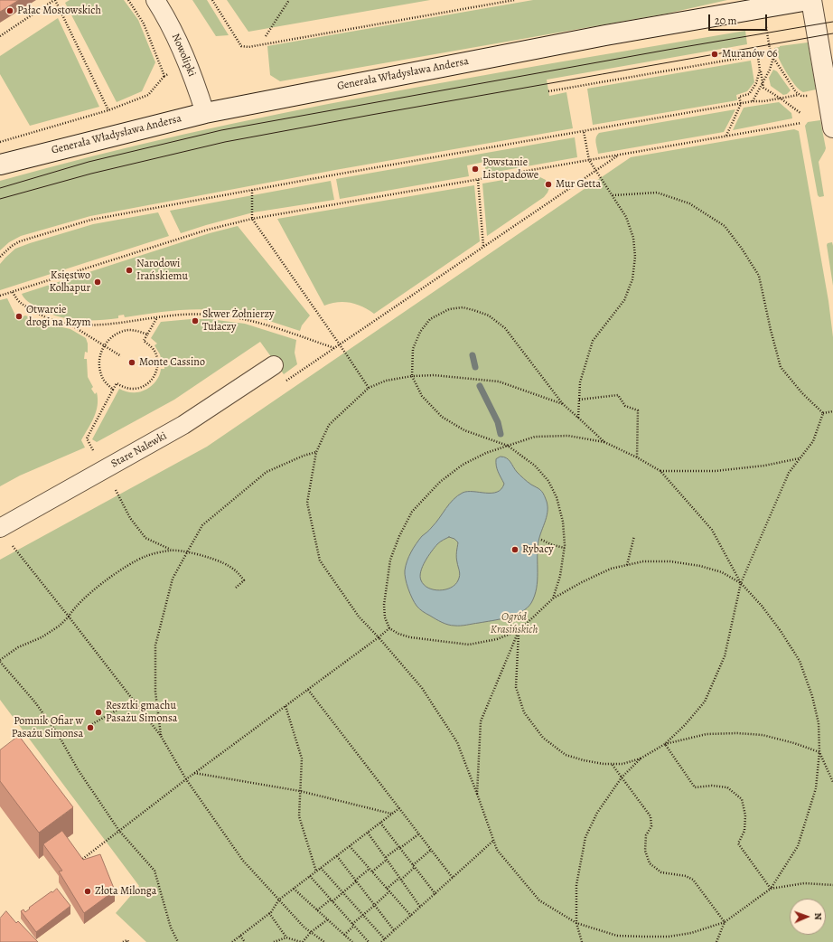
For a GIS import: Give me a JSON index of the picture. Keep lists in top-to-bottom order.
{
  "streets": {
    "main road": ["Generała Władysława Andersa"],
    "street": ["Nowolipki", "Stare Nalewki"]
  },
  "crossings": [
    ["Nowolipki", "Generała Władysława Andersa"]
  ],
  "parks": ["Ogród Krasińskich"],
  "places": [
    "Pałac Mostowskich",
    "Muranów 06",
    "Powstanie Listopadowe",
    "Mur Getta",
    "Narodowi Irańskiemu",
    "Księstwo Kolhapur",
    "Otwarcie drogi na Rzym",
    "Skwer Żołnierzy Tułaczy",
    "Monte Cassino",
    "Rybacy",
    "Resztki gmachu Pasażu Simonsa",
    "Pomnik Ofiar w Pasażu Simonsa",
    "Złota Milonga"
  ],
  "scale_bar": "20 m",
  "north": "right"
}
